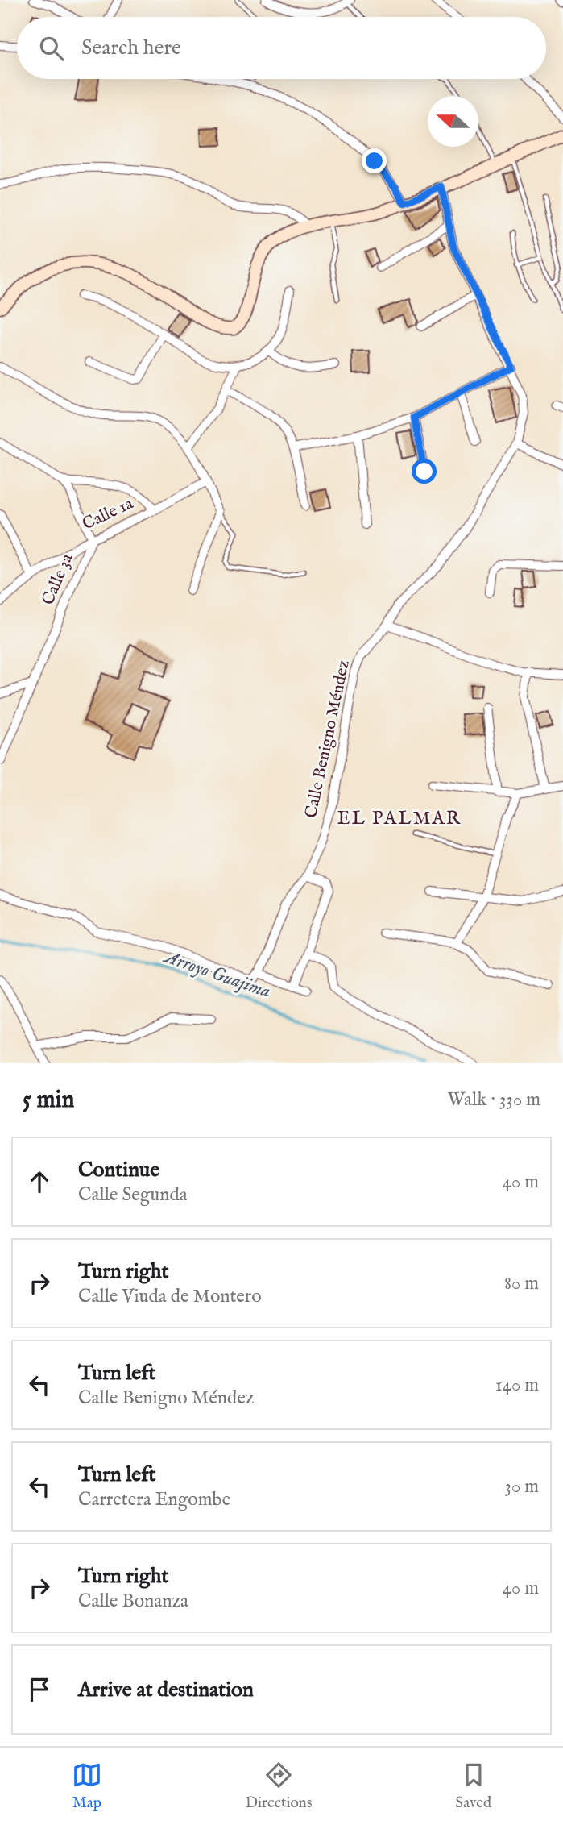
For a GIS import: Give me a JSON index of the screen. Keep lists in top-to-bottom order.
{
  "streets": {
    "street": ["Calle 1a", "Calle 3a", "Calle Benigno Méndez"]
  },
  "crossings": [
    ["Calle 1a", "Calle 3a"]
  ],
  "districts": ["EL PALMAR"],
  "water": ["Arroyo Guajima"],
  "north": "left",
  "page": {
    "search": "Search here",
    "heading": ["5 min", "Walk · 330 m"],
    "list": [
      ["Continue", "Calle Segunda", "40 m"],
      ["Turn right", "Calle Viuda de Montero", "80 m"],
      ["Turn left", "Calle Benigno Méndez", "140 m"],
      ["Turn left", "Carretera Engombe", "30 m"],
      ["Turn right", "Calle Bonanza", "40 m"],
      "Arrive at destination"
    ],
    "nav": ["Map", "Directions", "Saved"]
  }
}
